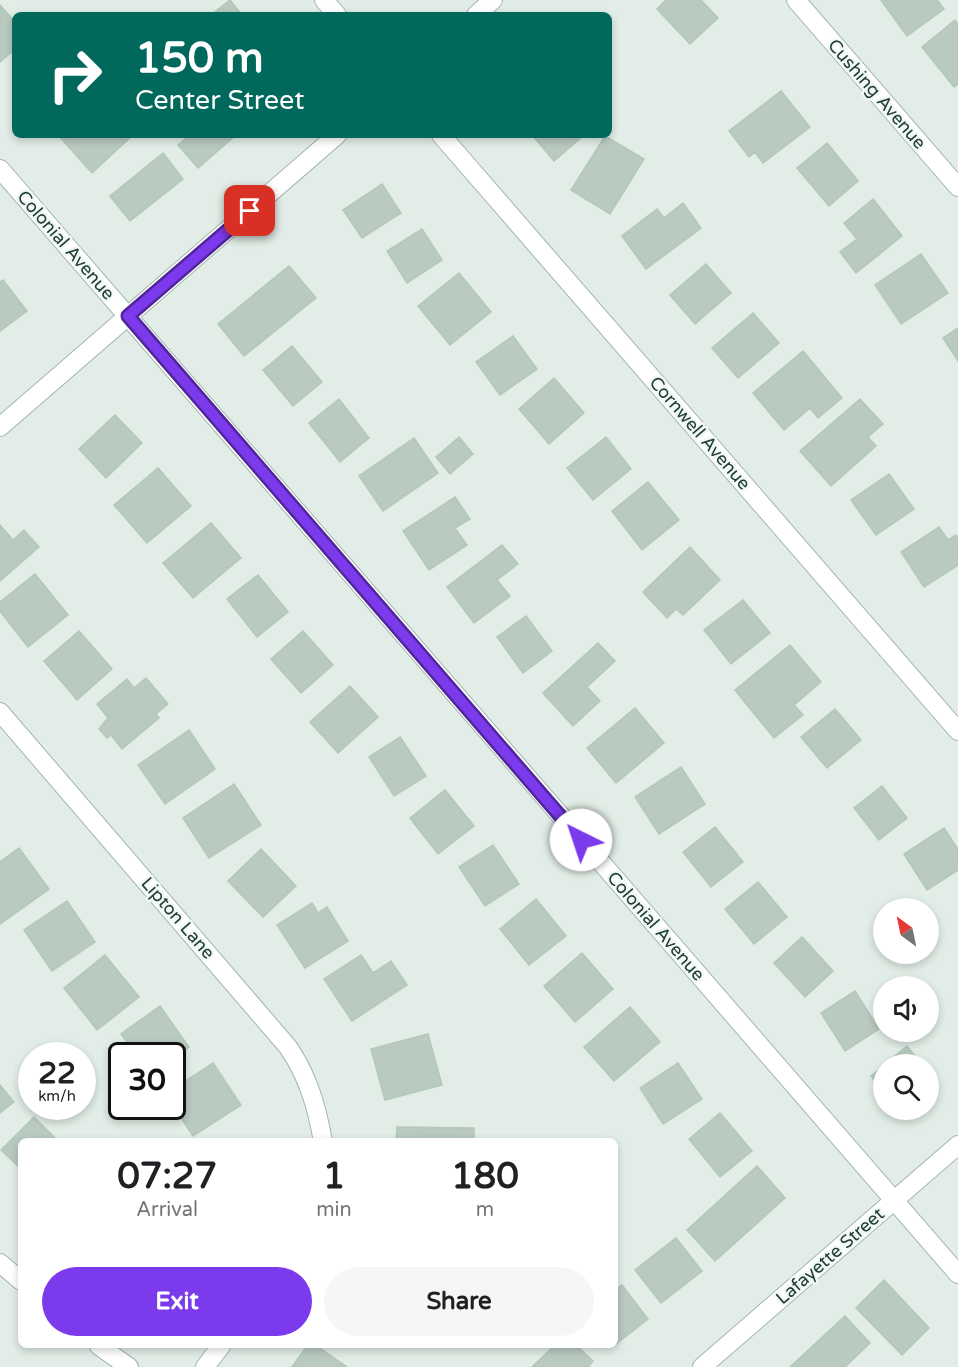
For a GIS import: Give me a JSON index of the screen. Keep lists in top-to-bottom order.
{
  "streets": {
    "street": [
      "Cushing Avenue",
      "Colonial Avenue",
      "Cornwell Avenue",
      "Lipton Lane",
      "Lafayette Street"
    ]
  },
  "crossings": [
    ["Colonial Avenue", "Lafayette Street"]
  ],
  "north": "top left",
  "page": {
    "turn": ["150 m", "Center Street"],
    "speed": "22 km/h",
    "limit": "30",
    "eta": [
      "07:27",
      "Arrival",
      "1",
      "min",
      "180",
      "m"
    ],
    "buttons": ["Exit", "Share"]
  }
}
